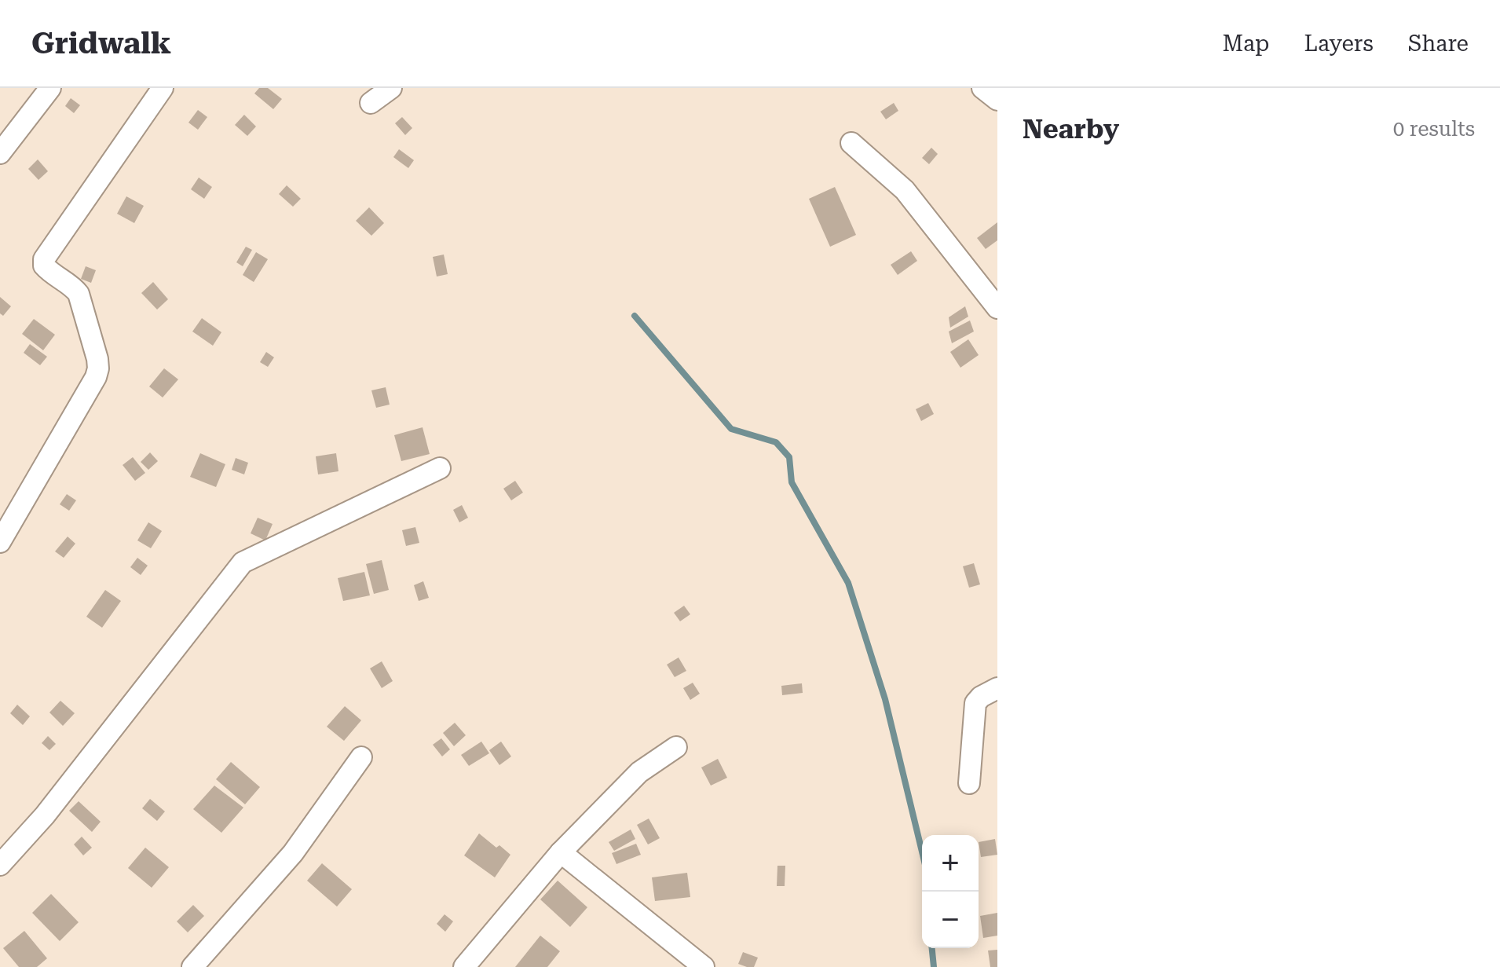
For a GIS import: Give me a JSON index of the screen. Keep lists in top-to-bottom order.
{
  "page": {
    "header": "Gridwalk",
    "nav": ["Map", "Layers", "Share"],
    "heading": ["Nearby", "0 results"],
    "map_buttons": ["+", "−"]
  }
}
